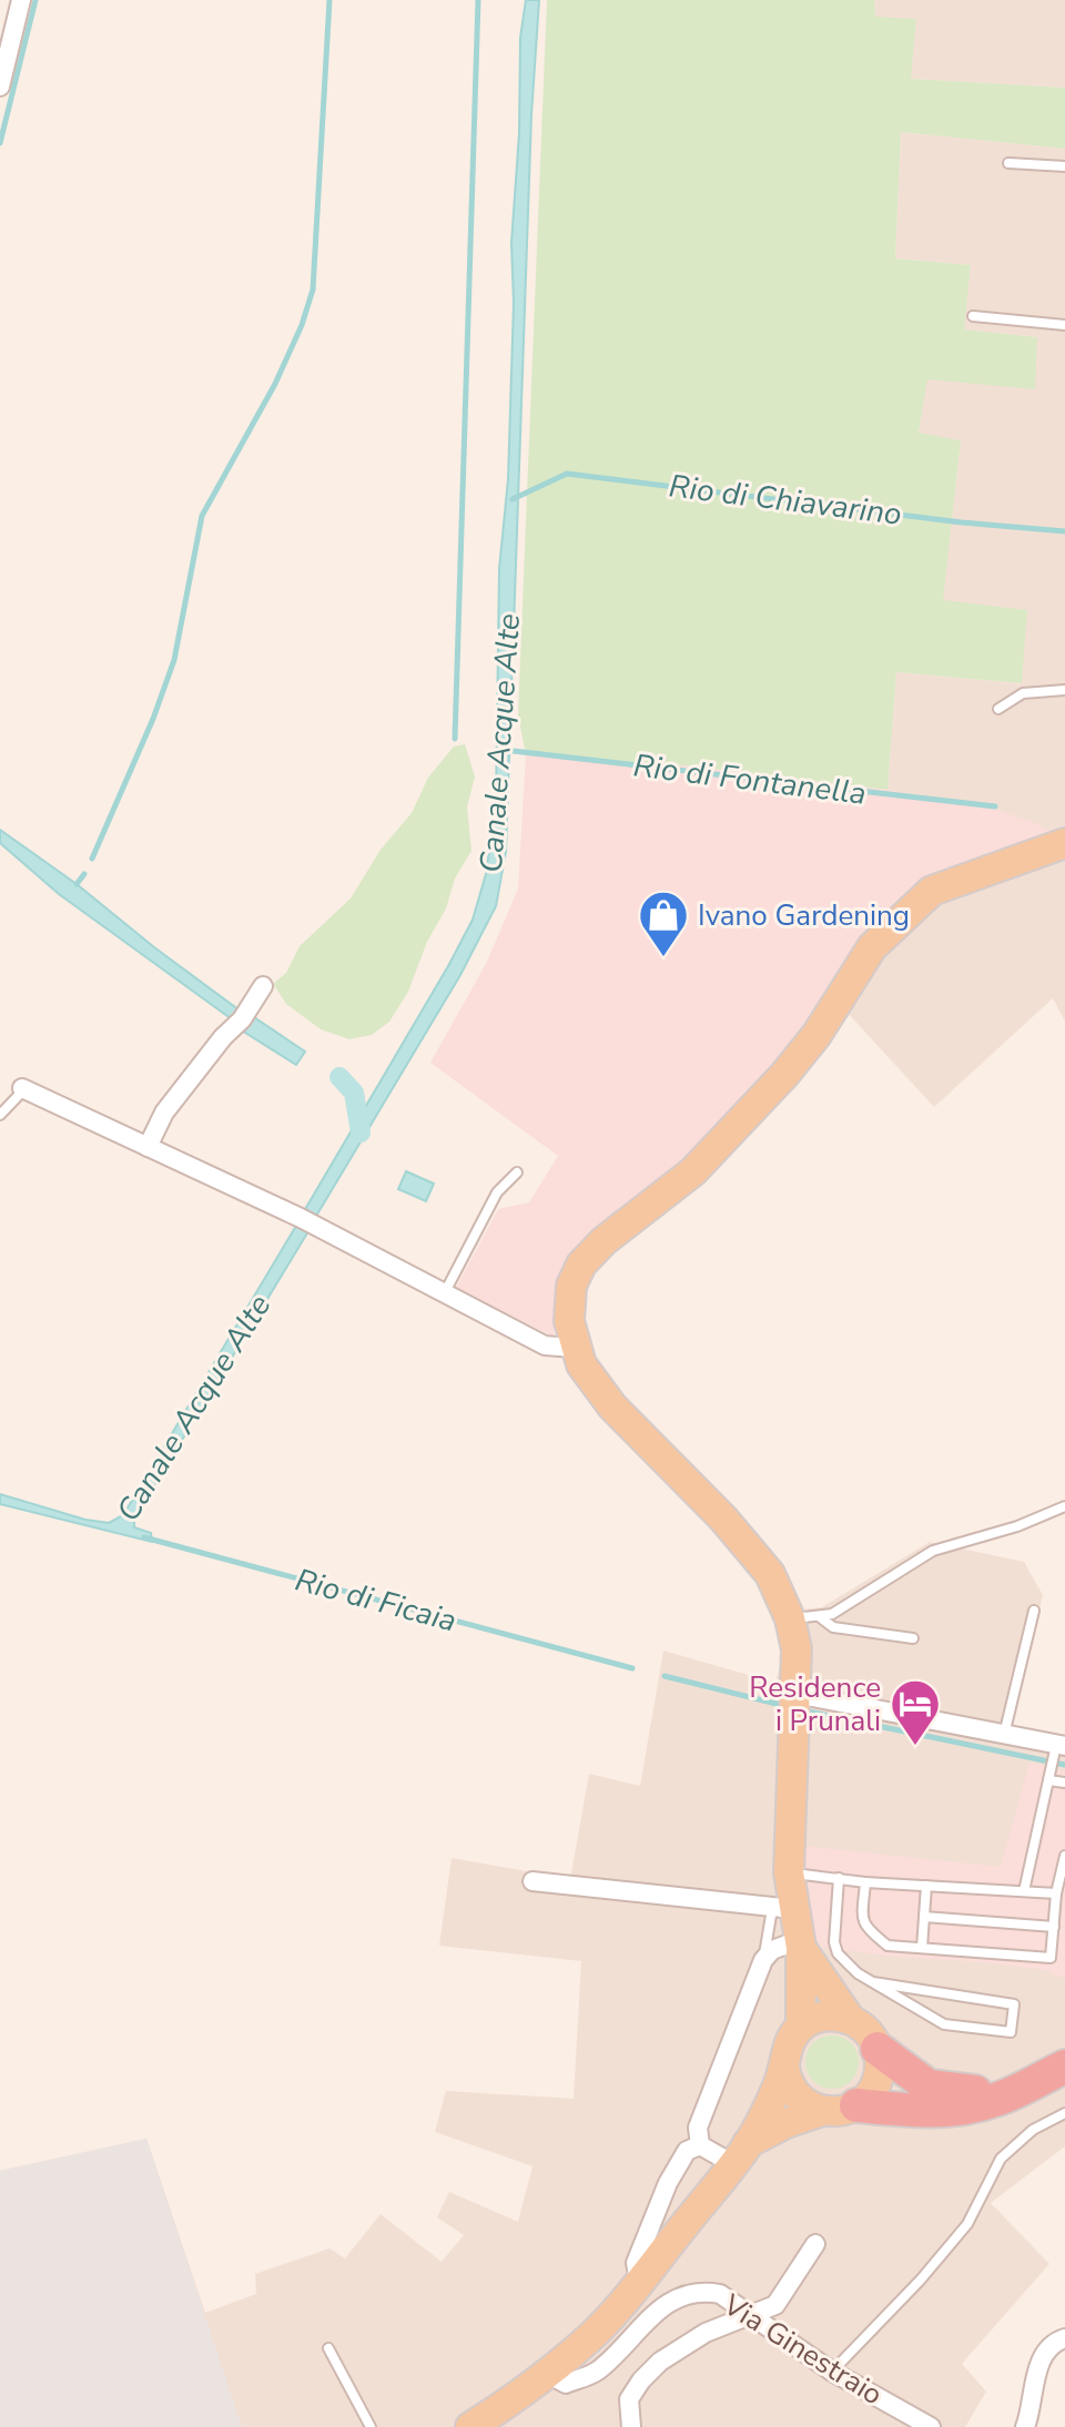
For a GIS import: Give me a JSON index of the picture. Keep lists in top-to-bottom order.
{
  "streets": {
    "street": ["Via Ginestraio"]
  },
  "water": [
    "Rio di Chiavarino",
    "Canale Acque Alte",
    "Rio di Fontanella",
    "Rio di Ficaia"
  ],
  "places": {
    "shop": ["Ivano Gardening"],
    "hotel": ["Residence i Prunali"]
  }
}
